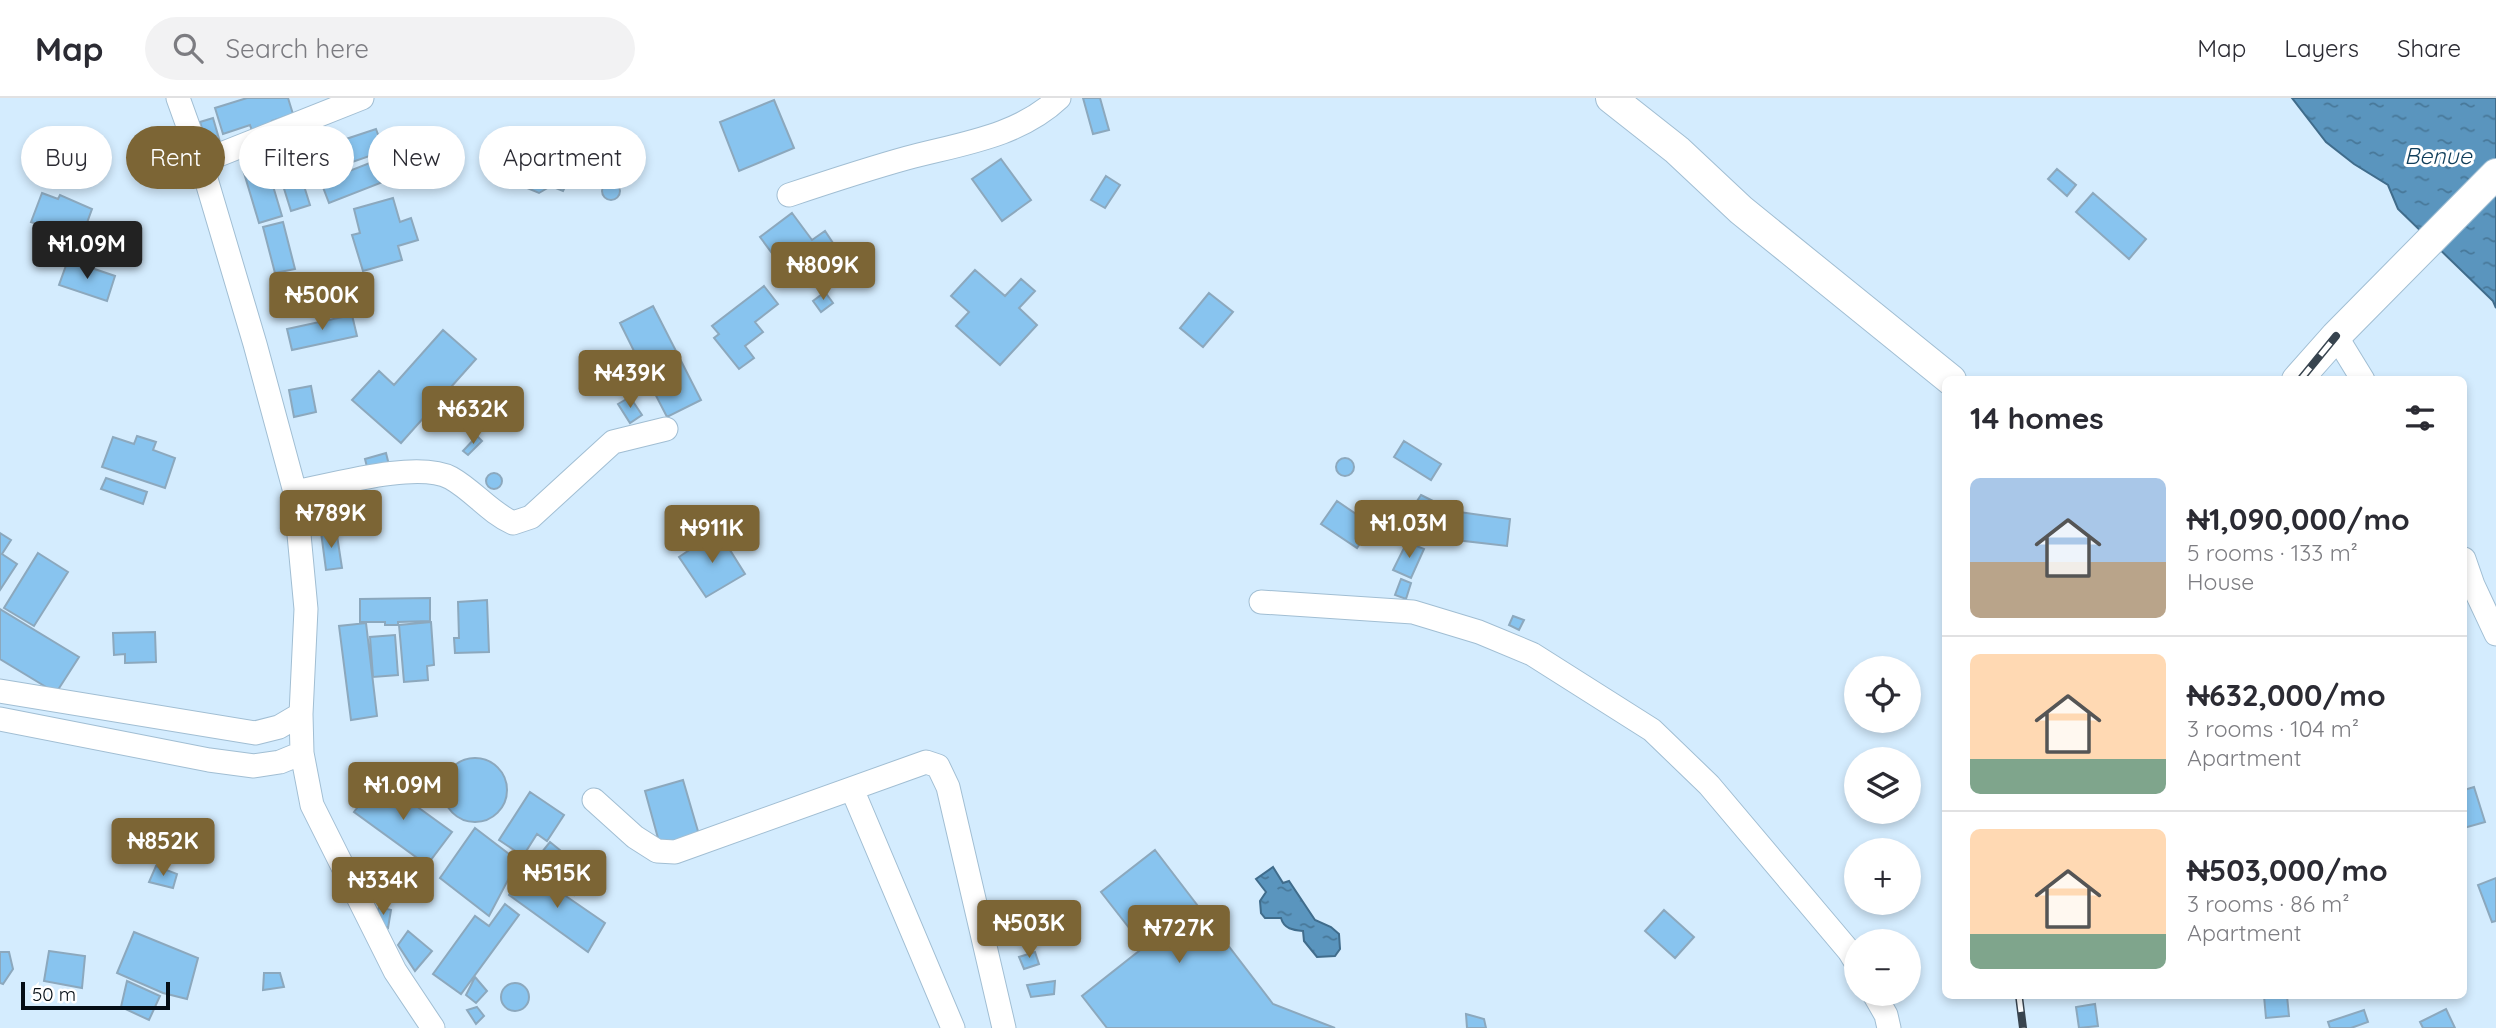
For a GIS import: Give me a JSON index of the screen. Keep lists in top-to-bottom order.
{
  "water": ["Benue"],
  "scale_bar": "50 m",
  "page": {
    "header": "Map",
    "search": "Search here",
    "nav": ["Map", "Layers", "Share"],
    "chip": [
      "Buy",
      "Rent",
      "Filters",
      "New",
      "Apartment"
    ],
    "price": [
      "₦1.09M",
      "₦809K",
      "₦500K",
      "₦439K",
      "₦632K",
      "₦789K",
      "₦1.03M",
      "₦911K",
      "₦1.09M",
      "₦852K",
      "₦515K",
      "₦334K",
      "₦503K",
      "₦727K"
    ],
    "heading": "14 homes",
    "list": [
      {
        "name": "₦1,090,000/mo",
        "note": "5 rooms · 133 m² · House"
      },
      {
        "name": "₦632,000/mo",
        "note": "3 rooms · 104 m² · Apartment"
      },
      {
        "name": "₦503,000/mo",
        "note": "3 rooms · 86 m² · Apartment"
      }
    ],
    "map_buttons": ["+", "−"],
    "scale": "50 m"
  }
}
